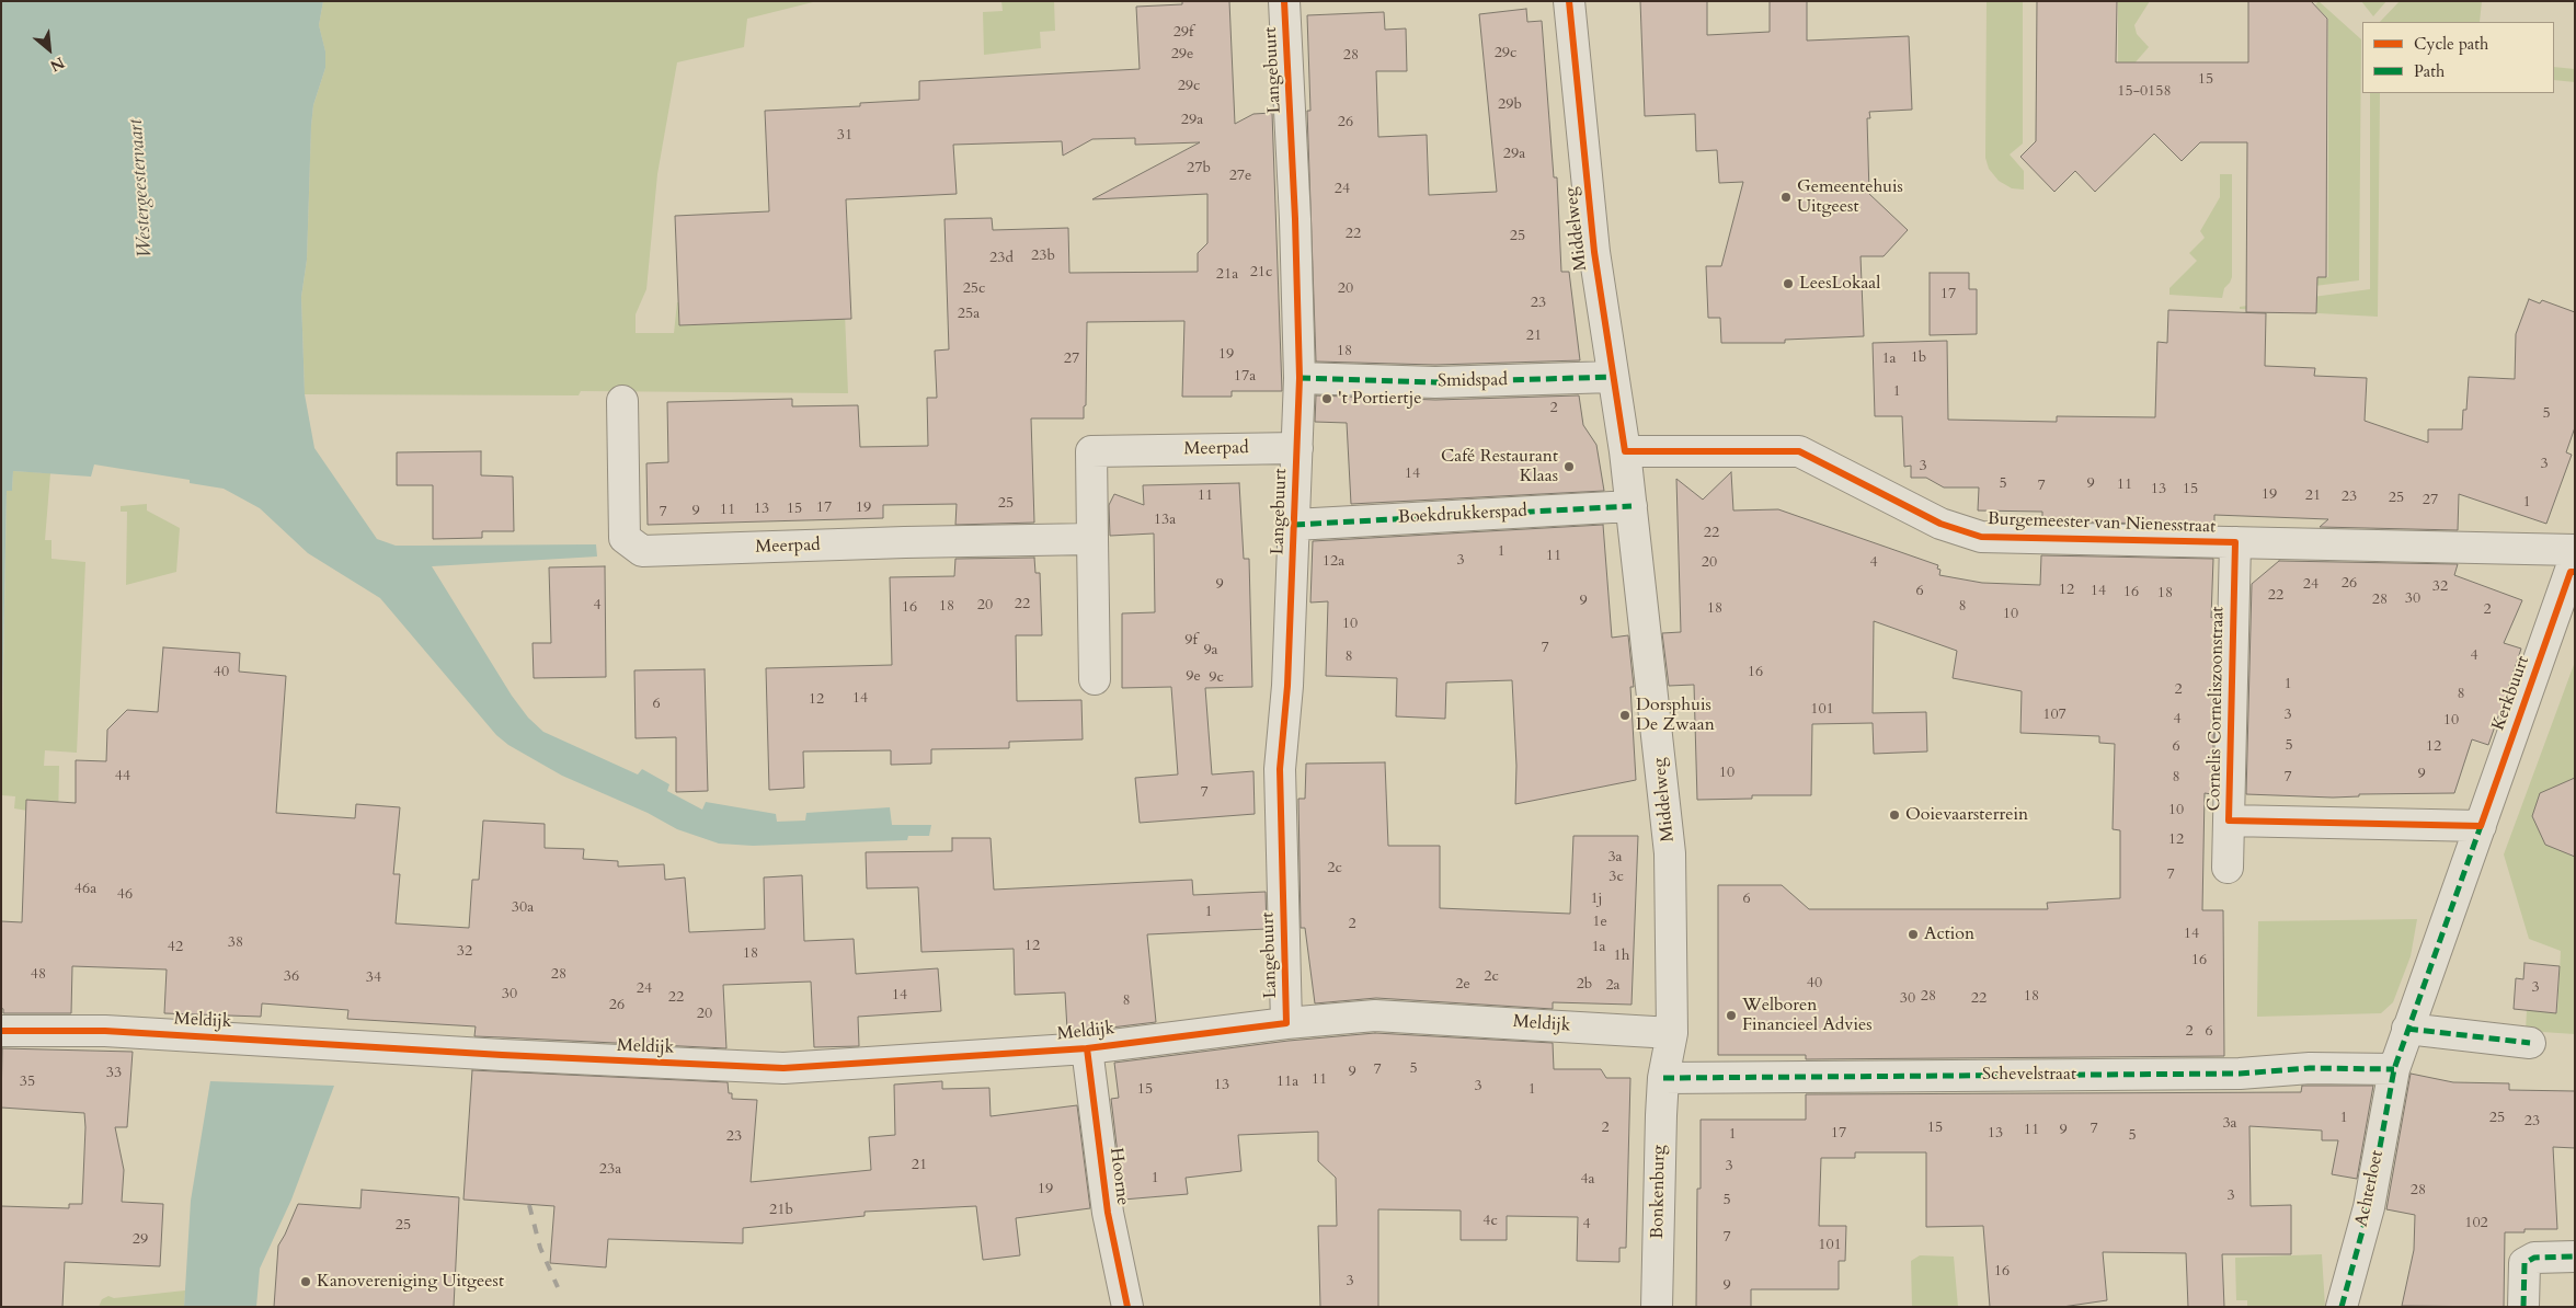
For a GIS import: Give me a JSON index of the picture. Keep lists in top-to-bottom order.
{
  "streets": {
    "street": [
      "Langebuurt",
      "Middelweg",
      "Smidspad",
      "Meerpad",
      "Boekdrukkerspad",
      "Burgemeester van Nienesstraat",
      "Kerkbuurt",
      "Cornelis Corneliszoonstraat",
      "Meldijk",
      "Schevelstraat",
      "Hoorne",
      "Achterloet",
      "Bonkenburg"
    ]
  },
  "crossings": [
    ["Langebuurt", "Smidspad"],
    ["Langebuurt", "Meerpad"],
    ["Langebuurt", "Boekdrukkerspad"],
    ["Langebuurt", "Meldijk"],
    ["Middelweg", "Smidspad"],
    ["Middelweg", "Boekdrukkerspad"],
    ["Middelweg", "Burgemeester van Nienesstraat"],
    ["Middelweg", "Meldijk"],
    ["Middelweg", "Schevelstraat"],
    ["Middelweg", "Bonkenburg"],
    ["Burgemeester van Nienesstraat", "Kerkbuurt"],
    ["Burgemeester van Nienesstraat", "Cornelis Corneliszoonstraat"],
    ["Kerkbuurt", "Cornelis Corneliszoonstraat"],
    ["Kerkbuurt", "Schevelstraat"],
    ["Kerkbuurt", "Achterloet"],
    ["Meldijk", "Hoorne"],
    ["Schevelstraat", "Achterloet"],
    ["Schevelstraat", "Bonkenburg"]
  ],
  "water": ["Westergeestervaart"],
  "places": [
    "Gemeentehuis Uitgeest",
    "LeesLokaal",
    "'t Portiertje",
    "Café Restaurant Klaas",
    "Dorsphuis De Zwaan",
    "Ooievaarsterrein",
    "Action",
    "Welboren Financieel Advies",
    "Kanovereniging Uitgeest"
  ],
  "house_numbers": [
    "29f",
    "29c",
    "29e",
    "28",
    "15",
    "29c",
    "15-0158",
    "29b",
    "29a",
    "26",
    "31",
    "29a",
    "27b",
    "27e",
    "24",
    "22",
    "25",
    "23b",
    "23d",
    "21c",
    "21a",
    "25c",
    "20",
    "17",
    "23",
    "25a",
    "21",
    "18",
    "19",
    "1b",
    "27",
    "1a",
    "17a",
    "1",
    "2",
    "5",
    "3",
    "3",
    "14",
    "5",
    "9",
    "11",
    "7",
    "13",
    "15",
    "19",
    "11",
    "21",
    "23",
    "25",
    "27",
    "1",
    "25",
    "17",
    "19",
    "13",
    "15",
    "11",
    "9",
    "7",
    "13a",
    "22",
    "1",
    "11",
    "3",
    "12a",
    "20",
    "4",
    "26",
    "9",
    "24",
    "32",
    "12",
    "6",
    "14",
    "16",
    "18",
    "22",
    "30",
    "28",
    "9",
    "22",
    "4",
    "20",
    "18",
    "8",
    "16",
    "18",
    "2",
    "10",
    "10",
    "9f",
    "7",
    "9a",
    "4",
    "8",
    "40",
    "16",
    "9e",
    "9c",
    "1",
    "2",
    "8",
    "14",
    "12",
    "6",
    "101",
    "107",
    "3",
    "4",
    "10",
    "5",
    "6",
    "12",
    "10",
    "9",
    "44",
    "8",
    "7",
    "7",
    "10",
    "12",
    "3a",
    "2c",
    "7",
    "3c",
    "46a",
    "46",
    "1j",
    "6",
    "30a",
    "1",
    "1e",
    "2",
    "14",
    "38",
    "12",
    "42",
    "1a",
    "32",
    "18",
    "1h",
    "16",
    "48",
    "28",
    "36",
    "2c",
    "34",
    "40",
    "2e",
    "2b",
    "2a",
    "3",
    "24",
    "30",
    "14",
    "28",
    "18",
    "22",
    "30",
    "22",
    "8",
    "26",
    "20",
    "2",
    "6",
    "5",
    "7",
    "9",
    "33",
    "11",
    "35",
    "11a",
    "13",
    "3",
    "15",
    "1",
    "1",
    "25",
    "23",
    "3a",
    "2",
    "15",
    "7",
    "11",
    "9",
    "17",
    "13",
    "1",
    "5",
    "23",
    "21",
    "3",
    "23a",
    "1",
    "4a",
    "19",
    "28",
    "3",
    "5",
    "21b",
    "4c",
    "102",
    "4",
    "25",
    "7",
    "29",
    "101",
    "16",
    "3",
    "9"
  ],
  "legend": ["Cycle path", "Path"],
  "north": "bottom right"
}
